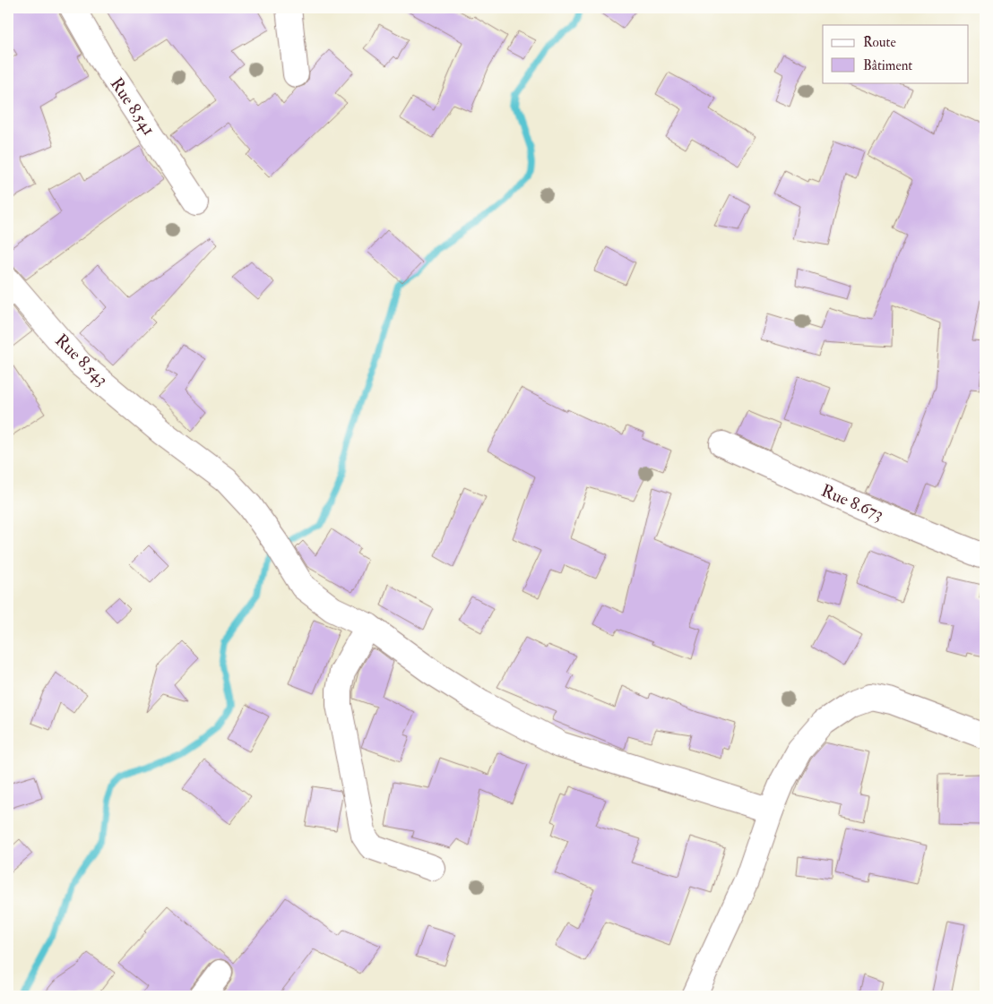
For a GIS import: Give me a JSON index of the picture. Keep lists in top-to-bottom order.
{
  "streets": {
    "street": ["Rue 8.541", "Rue 8.543", "Rue 8.673"]
  },
  "legend": ["Route", "Bâtiment"]
}
